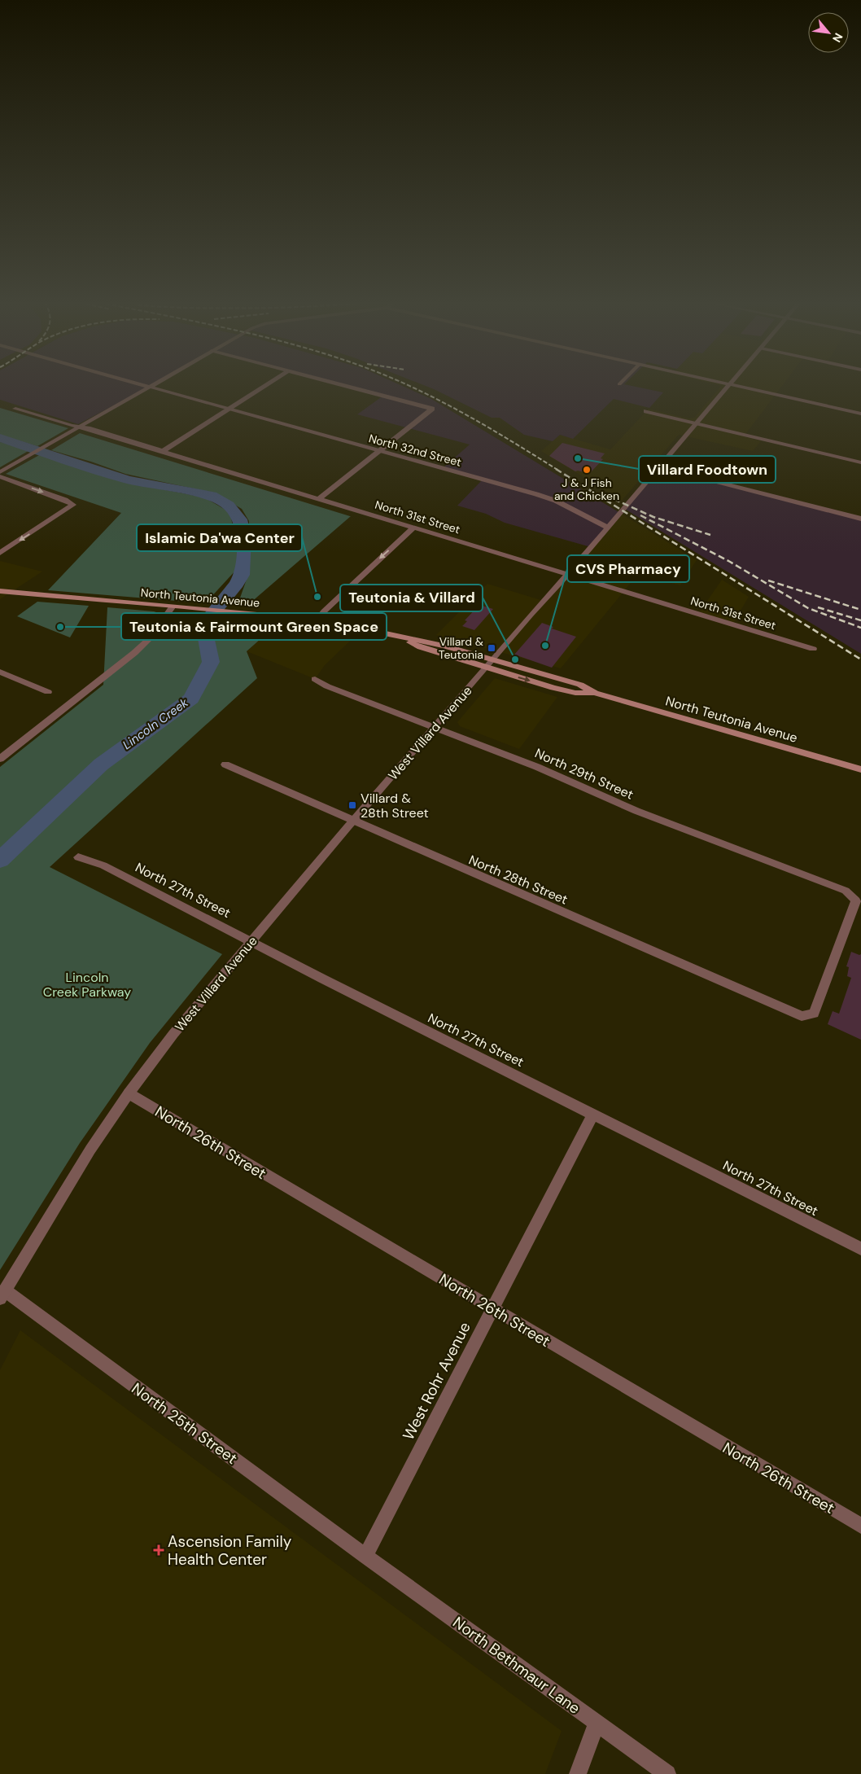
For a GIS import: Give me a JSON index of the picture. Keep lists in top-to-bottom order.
{
  "streets": {
    "main road": ["North Teutonia Avenue"],
    "street": [
      "North 32nd Street",
      "North 31st Street",
      "West Villard Avenue",
      "North 29th Street",
      "North 28th Street",
      "North 27th Street",
      "North 26th Street",
      "West Rohr Avenue",
      "North 25th Street",
      "North Bethmaur Lane"
    ]
  },
  "crossings": [
    ["North 32nd Street", "West Villard Avenue"],
    ["North 31st Street", "West Villard Avenue"],
    ["North Teutonia Avenue", "West Villard Avenue"],
    ["West Villard Avenue", "North 29th Street"],
    ["West Villard Avenue", "North 28th Street"],
    ["West Villard Avenue", "North 27th Street"],
    ["West Villard Avenue", "North 26th Street"],
    ["West Villard Avenue", "North 25th Street"],
    ["North 29th Street", "North 28th Street"],
    ["North 27th Street", "West Rohr Avenue"],
    ["North 26th Street", "West Rohr Avenue"],
    ["West Rohr Avenue", "North 25th Street"],
    ["West Rohr Avenue", "North Bethmaur Lane"],
    ["North 25th Street", "North Bethmaur Lane"]
  ],
  "water": ["Lincoln Creek"],
  "parks": ["Lincoln Creek Parkway"],
  "places": {
    "other": [
      "Villard Foodtown",
      "J & J Fish and Chicken",
      "Islamic Da'wa Center",
      "Teutonia & Fairmount Green Space",
      "CVS Pharmacy",
      "Teutonia & Villard"
    ],
    "transit": ["Villard & Teutonia", "Villard & 28th Street"],
    "health": ["Ascension Family Health Center"]
  },
  "north": "bottom right"
}
